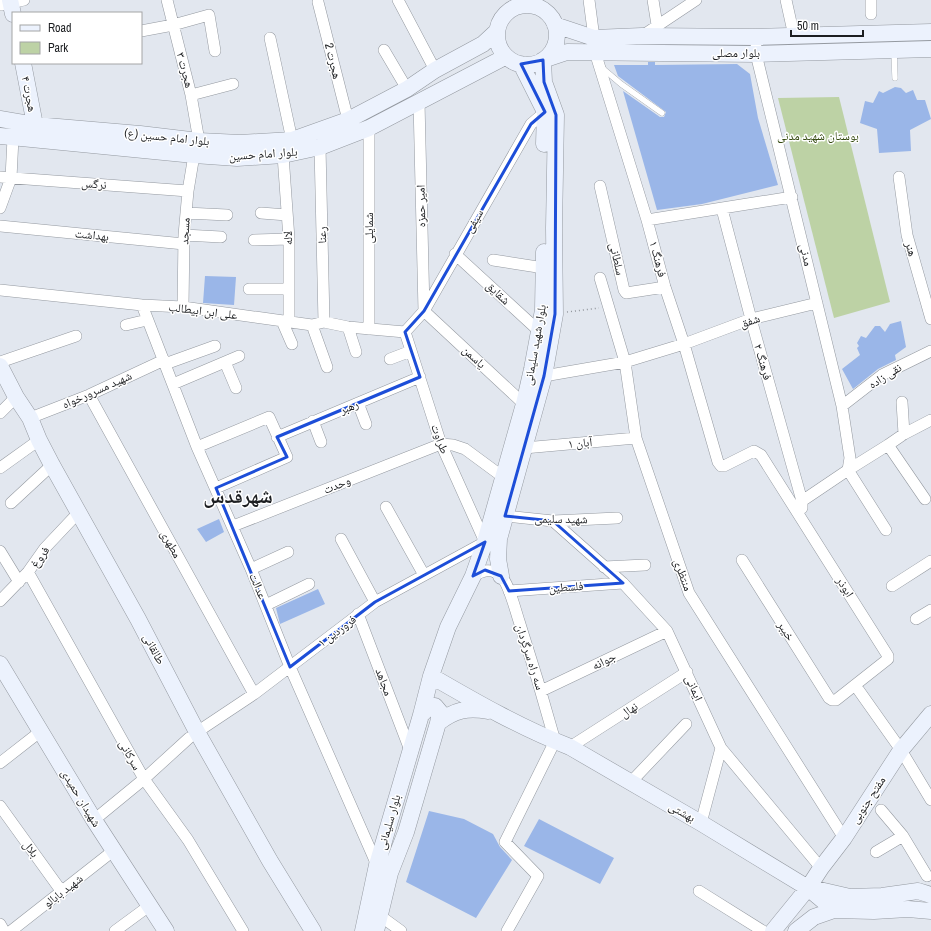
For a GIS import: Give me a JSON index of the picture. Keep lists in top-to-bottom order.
{
  "streets": {
    "main road": [
      "بلوار مصلی",
      "هجرت ۴",
      "بلوار امام حسین (ع)",
      "بلوار امام حسین",
      "بلوار شهید سلیمانی",
      "طالقانی",
      "شهیدان حمیدی",
      "مفتح جنوبی",
      "بهشتی",
      "بلوار سلیمانی"
    ],
    "street": [
      "هجرت 2",
      "هجرت ۳",
      "نرگس",
      "امیر حمزه",
      "سیفی",
      "شمایلی",
      "مسجد",
      "بهداشت",
      "رعنا",
      "لاله",
      "هنر",
      "مدنی",
      "سلطانی",
      "فرهنگ ۱",
      "شقایق",
      "علی ابن ابیطالب",
      "شفق",
      "یاسمن",
      "فرهنگ ۲",
      "نقی زاده",
      "شهید مسرورخواه",
      "رهبر",
      "طراوت",
      "آبان ۱",
      "وحدت",
      "شهید سلیمی",
      "مطهری",
      "فروغ",
      "منتظری",
      "عدالت",
      "فلسطین",
      "ابوذر",
      "فروردین ۱",
      "خیبر",
      "سه راه سرگردان",
      "جوانه",
      "مجاهد",
      "ایمانی",
      "نهال",
      "سرکانی",
      "بلال",
      "شهید بابالو"
    ]
  },
  "crossings": [
    ["بلوار مصلی", "بلوار امام حسین (ع)"],
    ["بلوار مصلی", "بلوار امام حسین"],
    ["بلوار مصلی", "مدنی"],
    ["بلوار مصلی", "فرهنگ ۱"],
    ["بلوار مصلی", "بلوار شهید سلیمانی"],
    ["هجرت 2", "بلوار امام حسین (ع)"],
    ["هجرت ۳", "بلوار امام حسین (ع)"],
    ["هجرت ۳", "بلوار امام حسین"],
    ["هجرت ۳", "مسجد"],
    ["هجرت ۴", "بلوار امام حسین (ع)"],
    ["بلوار امام حسین (ع)", "بلوار امام حسین"],
    ["بلوار امام حسین (ع)", "مسجد"],
    ["بلوار امام حسین (ع)", "بلوار شهید سلیمانی"],
    ["بلوار امام حسین", "امیر حمزه"],
    ["بلوار امام حسین", "شمایلی"],
    ["بلوار امام حسین", "مسجد"],
    ["بلوار امام حسین", "رعنا"],
    ["بلوار امام حسین", "لاله"],
    ["بلوار امام حسین", "بلوار شهید سلیمانی"],
    ["نرگس", "مسجد"],
    ["امیر حمزه", "سیفی"],
    ["امیر حمزه", "یاسمن"],
    ["سیفی", "شقایق"],
    ["سیفی", "علی ابن ابیطالب"],
    ["سیفی", "بلوار شهید سلیمانی"],
    ["سیفی", "یاسمن"],
    ["سیفی", "طراوت"],
    ["شمایلی", "علی ابن ابیطالب"],
    ["مسجد", "بهداشت"],
    ["مسجد", "علی ابن ابیطالب"],
    ["رعنا", "علی ابن ابیطالب"],
    ["لاله", "علی ابن ابیطالب"],
    ["مدنی", "شفق"],
    ["مدنی", "نقی زاده"],
    ["سلطانی", "فرهنگ ۱"],
    ["فرهنگ ۱", "شفق"],
    ["فرهنگ ۱", "ابوذر"],
    ["شقایق", "بلوار شهید سلیمانی"],
    ["علی ابن ابیطالب", "طراوت"],
    ["علی ابن ابیطالب", "عدالت"],
    ["شفق", "بلوار شهید سلیمانی"],
    ["شفق", "فرهنگ ۲"],
    ["شفق", "منتظری"],
    ["بلوار شهید سلیمانی", "یاسمن"],
    ["بلوار شهید سلیمانی", "طراوت"],
    ["بلوار شهید سلیمانی", "آبان ۱"],
    ["بلوار شهید سلیمانی", "شهید سلیمی"],
    ["بلوار شهید سلیمانی", "فروردین ۱"],
    ["بلوار شهید سلیمانی", "سه راه سرگردان"],
    ["فرهنگ ۲", "ابوذر"],
    ["شهید مسرورخواه", "مطهری"],
    ["شهید مسرورخواه", "عدالت"],
    ["شهید مسرورخواه", "طالقانی"],
    ["رهبر", "طراوت"],
    ["طراوت", "وحدت"],
    ["طراوت", "فروردین ۱"],
    ["آبان ۱", "منتظری"],
    ["وحدت", "عدالت"],
    ["شهید سلیمی", "ایمانی"],
    ["مطهری", "فروردین ۱"],
    ["فروغ", "طالقانی"],
    ["فروغ", "سرکانی"],
    ["منتظری", "مفتح جنوبی"],
    ["عدالت", "فروردین ۱"],
    ["عدالت", "بلوار سلیمانی"],
    ["فلسطین", "سه راه سرگردان"],
    ["فلسطین", "ایمانی"],
    ["ابوذر", "خیبر"],
    ["فروردین ۱", "طالقانی"],
    ["فروردین ۱", "مجاهد"],
    ["فروردین ۱", "سرکانی"],
    ["فروردین ۱", "شهیدان حمیدی"],
    ["سه راه سرگردان", "جوانه"],
    ["سه راه سرگردان", "بهشتی"],
    ["جوانه", "ایمانی"],
    ["مجاهد", "بلوار سلیمانی"],
    ["ایمانی", "نهال"],
    ["ایمانی", "مفتح جنوبی"],
    ["نهال", "بهشتی"],
    ["شهیدان حمیدی", "شهید بابالو"],
    ["مفتح جنوبی", "بهشتی"],
    ["بلال", "شهید بابالو"]
  ],
  "districts": ["شهرقدس"],
  "parks": ["بوستان شهید مدنی"],
  "legend": ["Road", "Park"],
  "scale_bar": "50 m"
}
